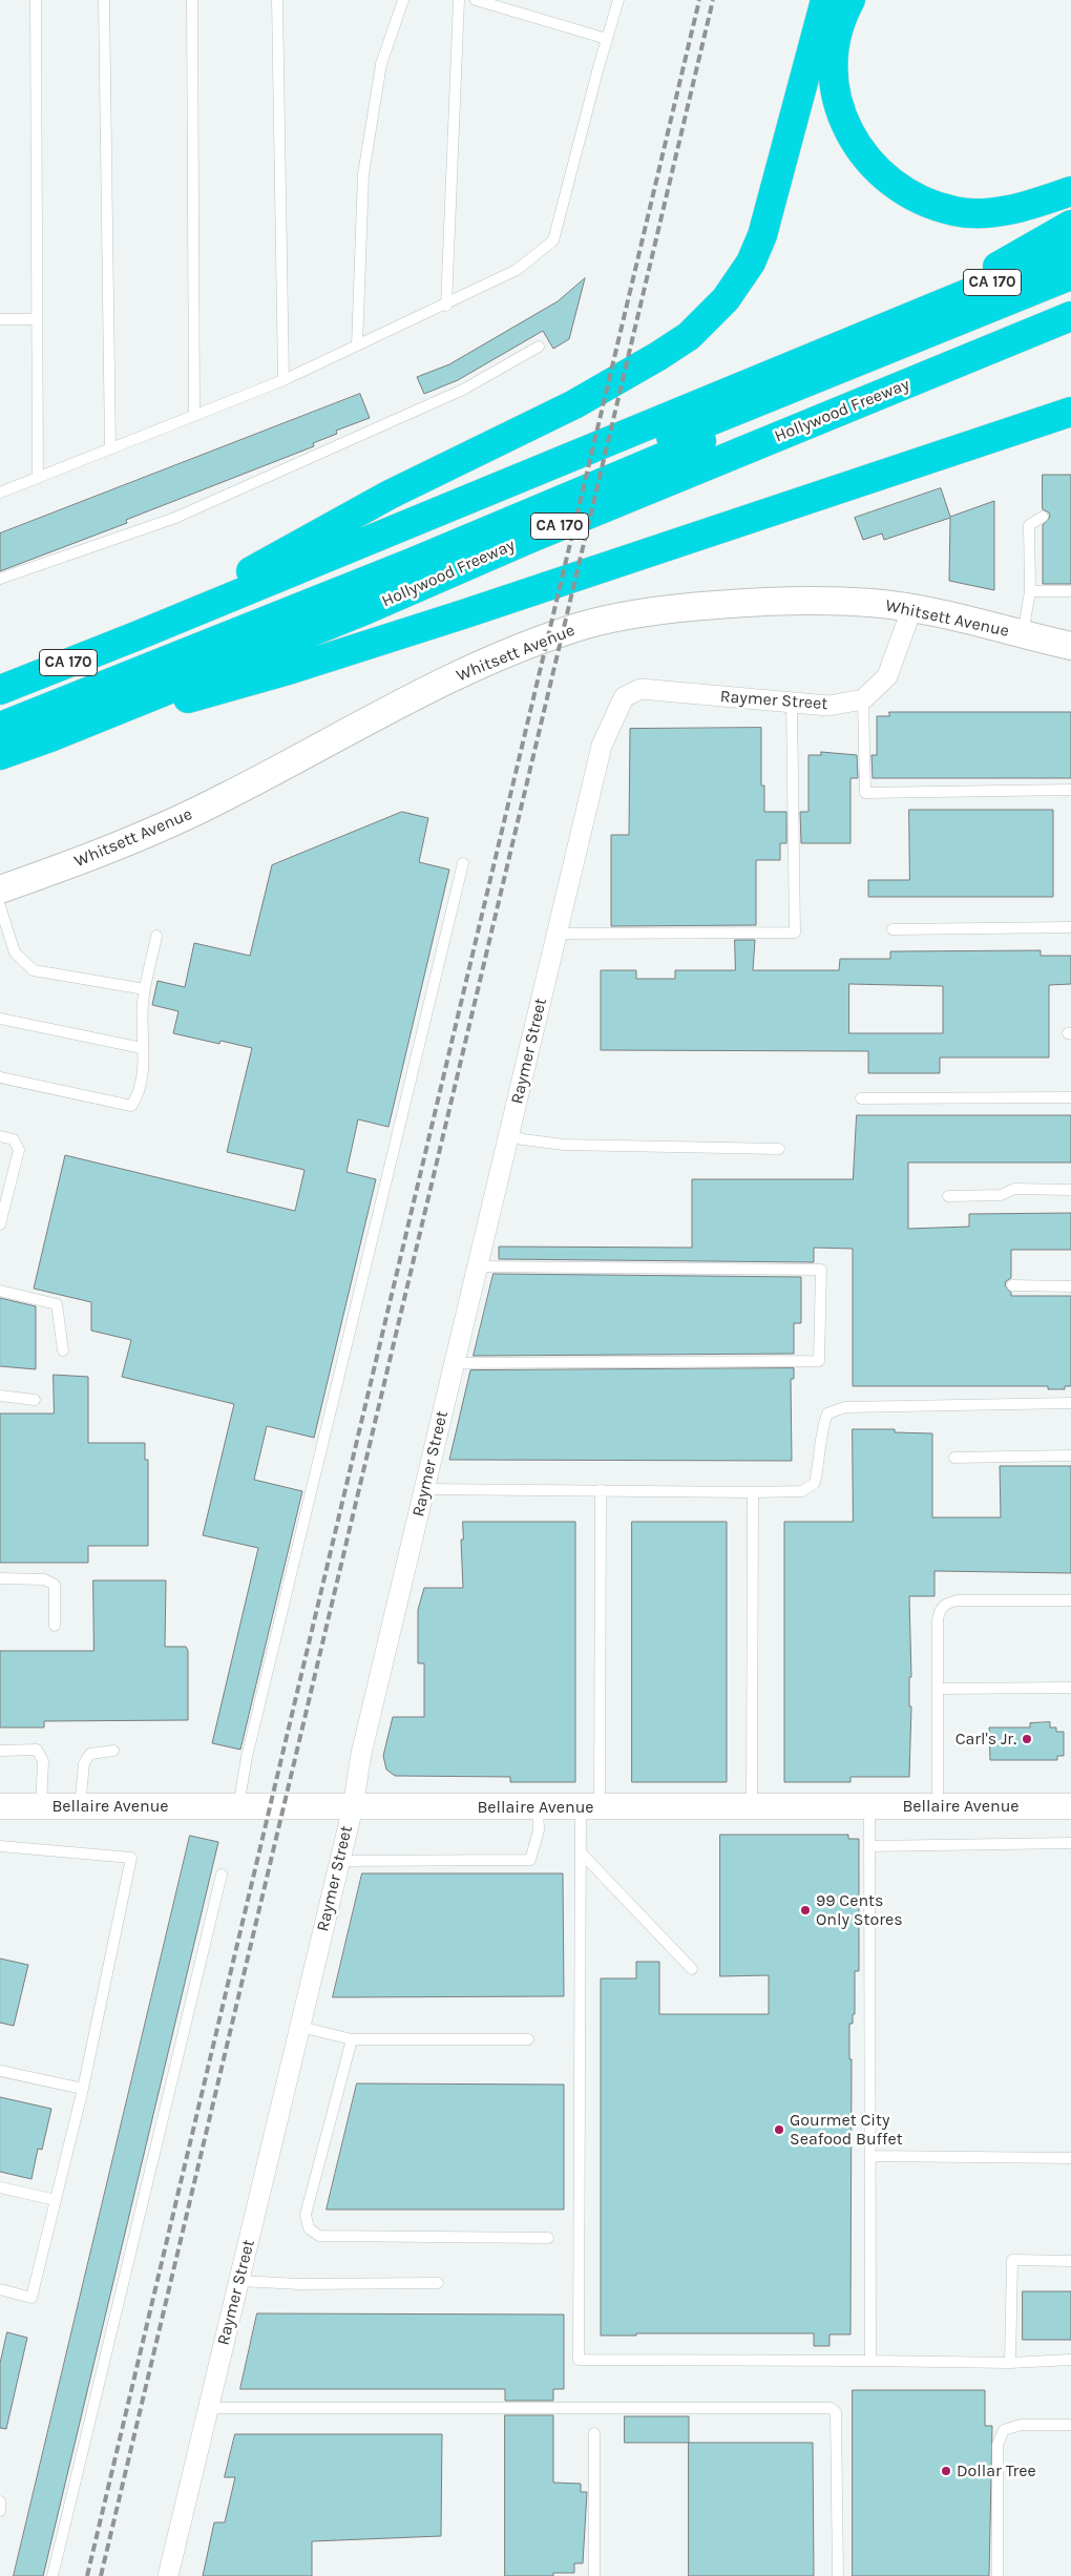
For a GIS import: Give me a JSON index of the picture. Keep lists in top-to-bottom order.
{
  "streets": {
    "highway": ["CA 170", "Hollywood Freeway"],
    "main road": ["Whitsett Avenue"],
    "street": ["Raymer Street", "Bellaire Avenue"]
  },
  "crossings": [
    ["Raymer Street", "Bellaire Avenue"]
  ],
  "places": [
    "Carl's Jr.",
    "99 Cents Only Stores",
    "Gourmet City Seafood Buffet",
    "Dollar Tree"
  ]
}
